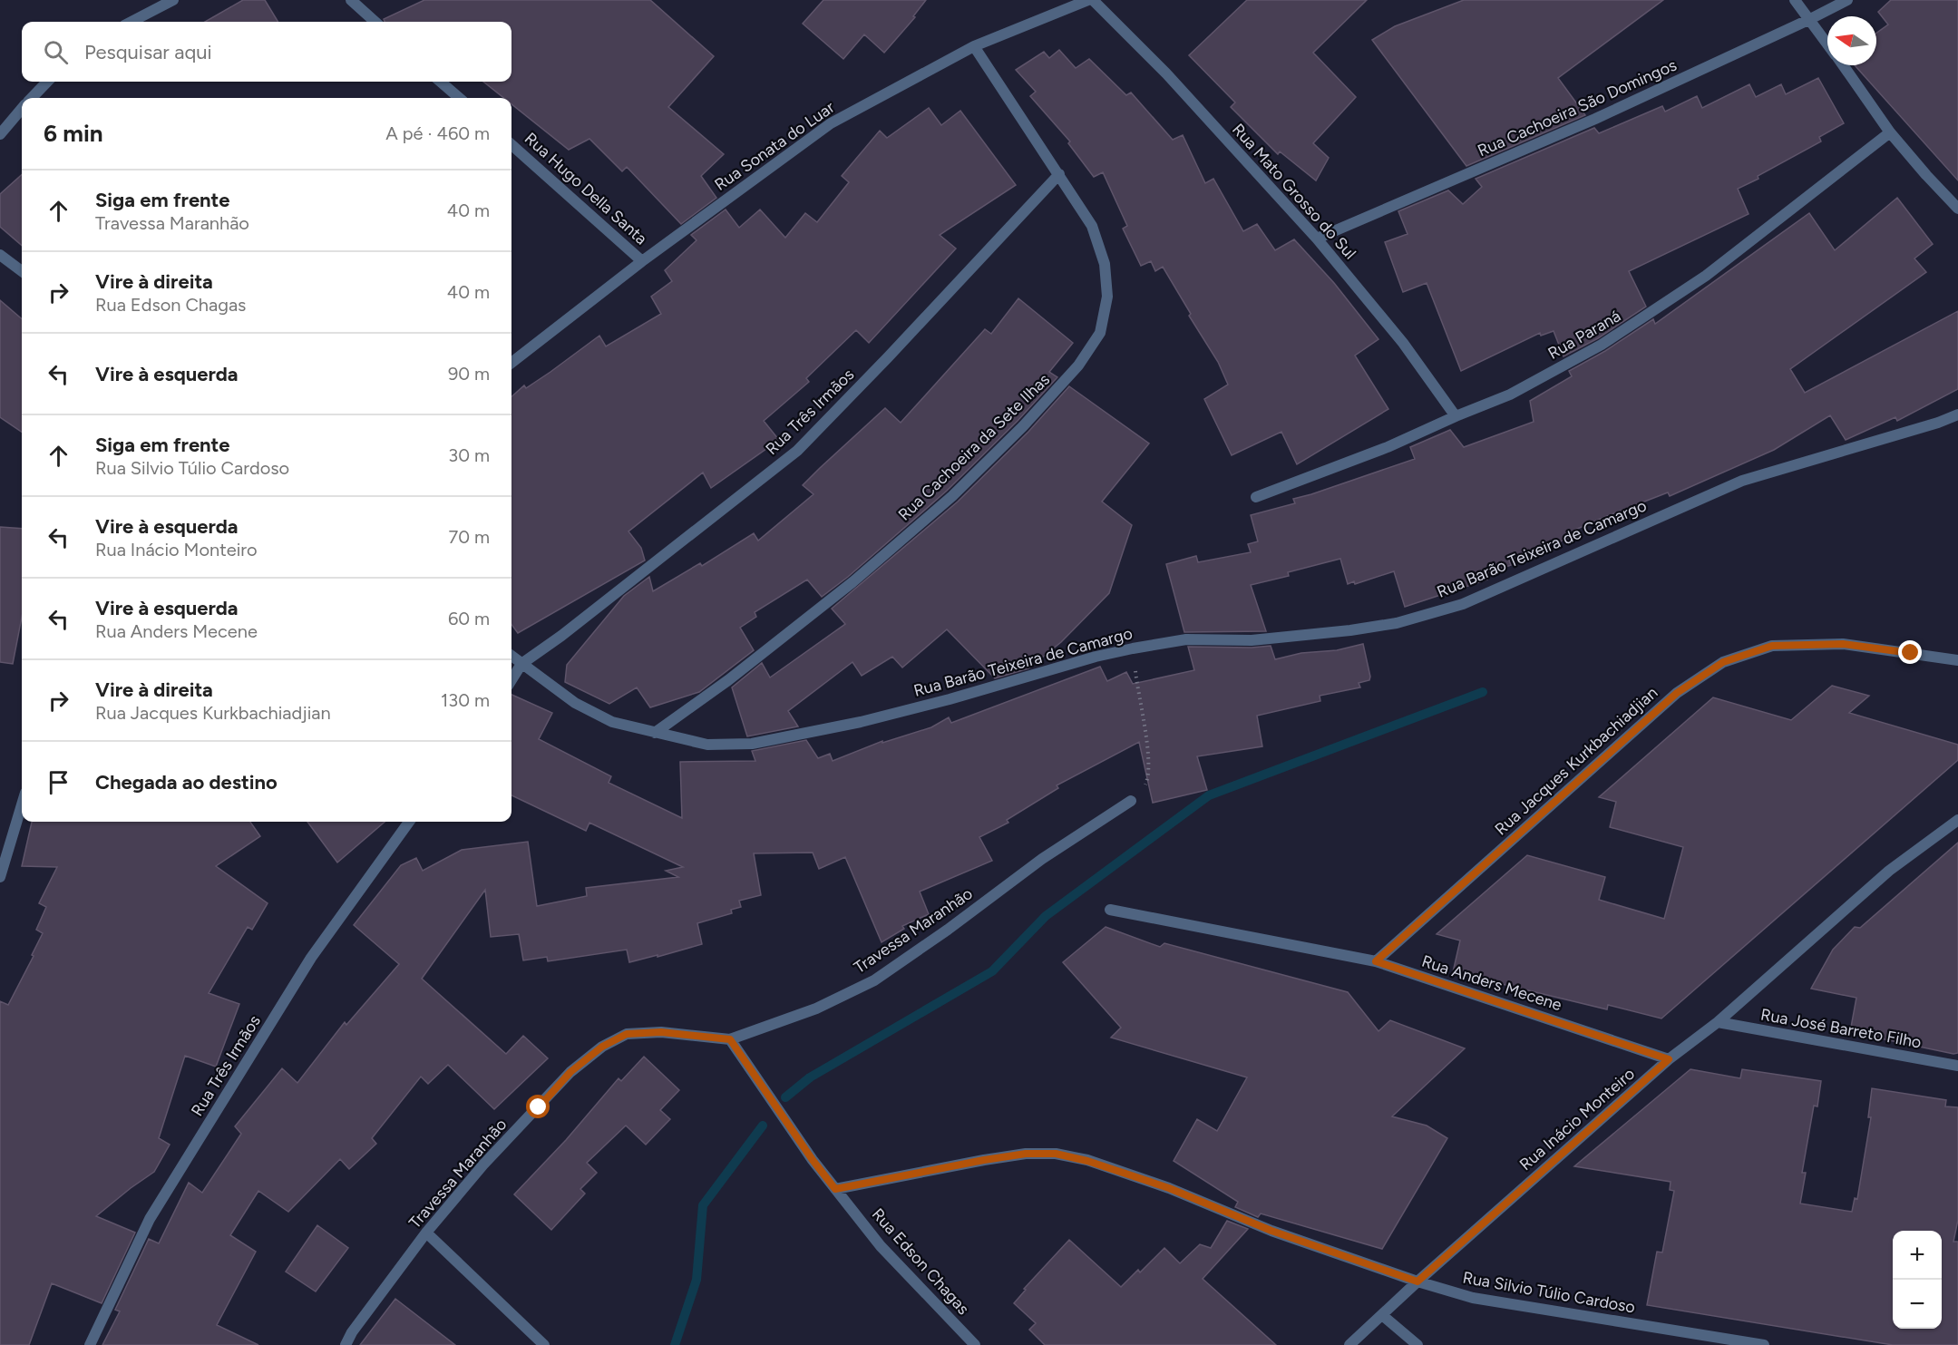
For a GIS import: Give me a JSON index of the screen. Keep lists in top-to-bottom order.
{
  "streets": {
    "street": [
      "Rua Cachoeira São Domingos",
      "Rua Sonata do Luar",
      "Rua Hugo Della Santa",
      "Rua Mato Grosso do Sul",
      "Rua Paraná",
      "Rua Três Irmãos",
      "Rua Cachoeira da Sete Ilhas",
      "Rua Barão Teixeira de Camargo",
      "Rua Jacques Kurkbachiadjian",
      "Travessa Maranhão",
      "Rua Anders Mecene",
      "Rua José Barreto Filho",
      "Rua Inácio Monteiro",
      "Rua Edson Chagas",
      "Rua Silvio Túlio Cardoso"
    ]
  },
  "crossings": [
    ["Rua Cachoeira São Domingos", "Rua Mato Grosso do Sul"],
    ["Rua Sonata do Luar", "Rua Hugo Della Santa"],
    ["Rua Sonata do Luar", "Rua Cachoeira da Sete Ilhas"],
    ["Rua Mato Grosso do Sul", "Rua Paraná"],
    ["Rua Três Irmãos", "Rua Cachoeira da Sete Ilhas"],
    ["Rua Três Irmãos", "Rua Barão Teixeira de Camargo"],
    ["Rua Cachoeira da Sete Ilhas", "Rua Barão Teixeira de Camargo"],
    ["Rua Jacques Kurkbachiadjian", "Rua Anders Mecene"],
    ["Travessa Maranhão", "Rua Edson Chagas"],
    ["Rua Anders Mecene", "Rua Inácio Monteiro"],
    ["Rua José Barreto Filho", "Rua Inácio Monteiro"],
    ["Rua Inácio Monteiro", "Rua Silvio Túlio Cardoso"],
    ["Rua Edson Chagas", "Rua Silvio Túlio Cardoso"]
  ],
  "north": "left",
  "page": {
    "search": "Pesquisar aqui",
    "heading": ["6 min", "A pé · 460 m"],
    "list": [
      ["Siga em frente", "Travessa Maranhão", "40 m"],
      ["Vire à direita", "Rua Edson Chagas", "40 m"],
      ["Vire à esquerda", "90 m"],
      ["Siga em frente", "Rua Silvio Túlio Cardoso", "30 m"],
      ["Vire à esquerda", "Rua Inácio Monteiro", "70 m"],
      ["Vire à esquerda", "Rua Anders Mecene", "60 m"],
      ["Vire à direita", "Rua Jacques Kurkbachiadjian", "130 m"],
      "Chegada ao destino"
    ],
    "map_buttons": ["+", "−"]
  }
}
